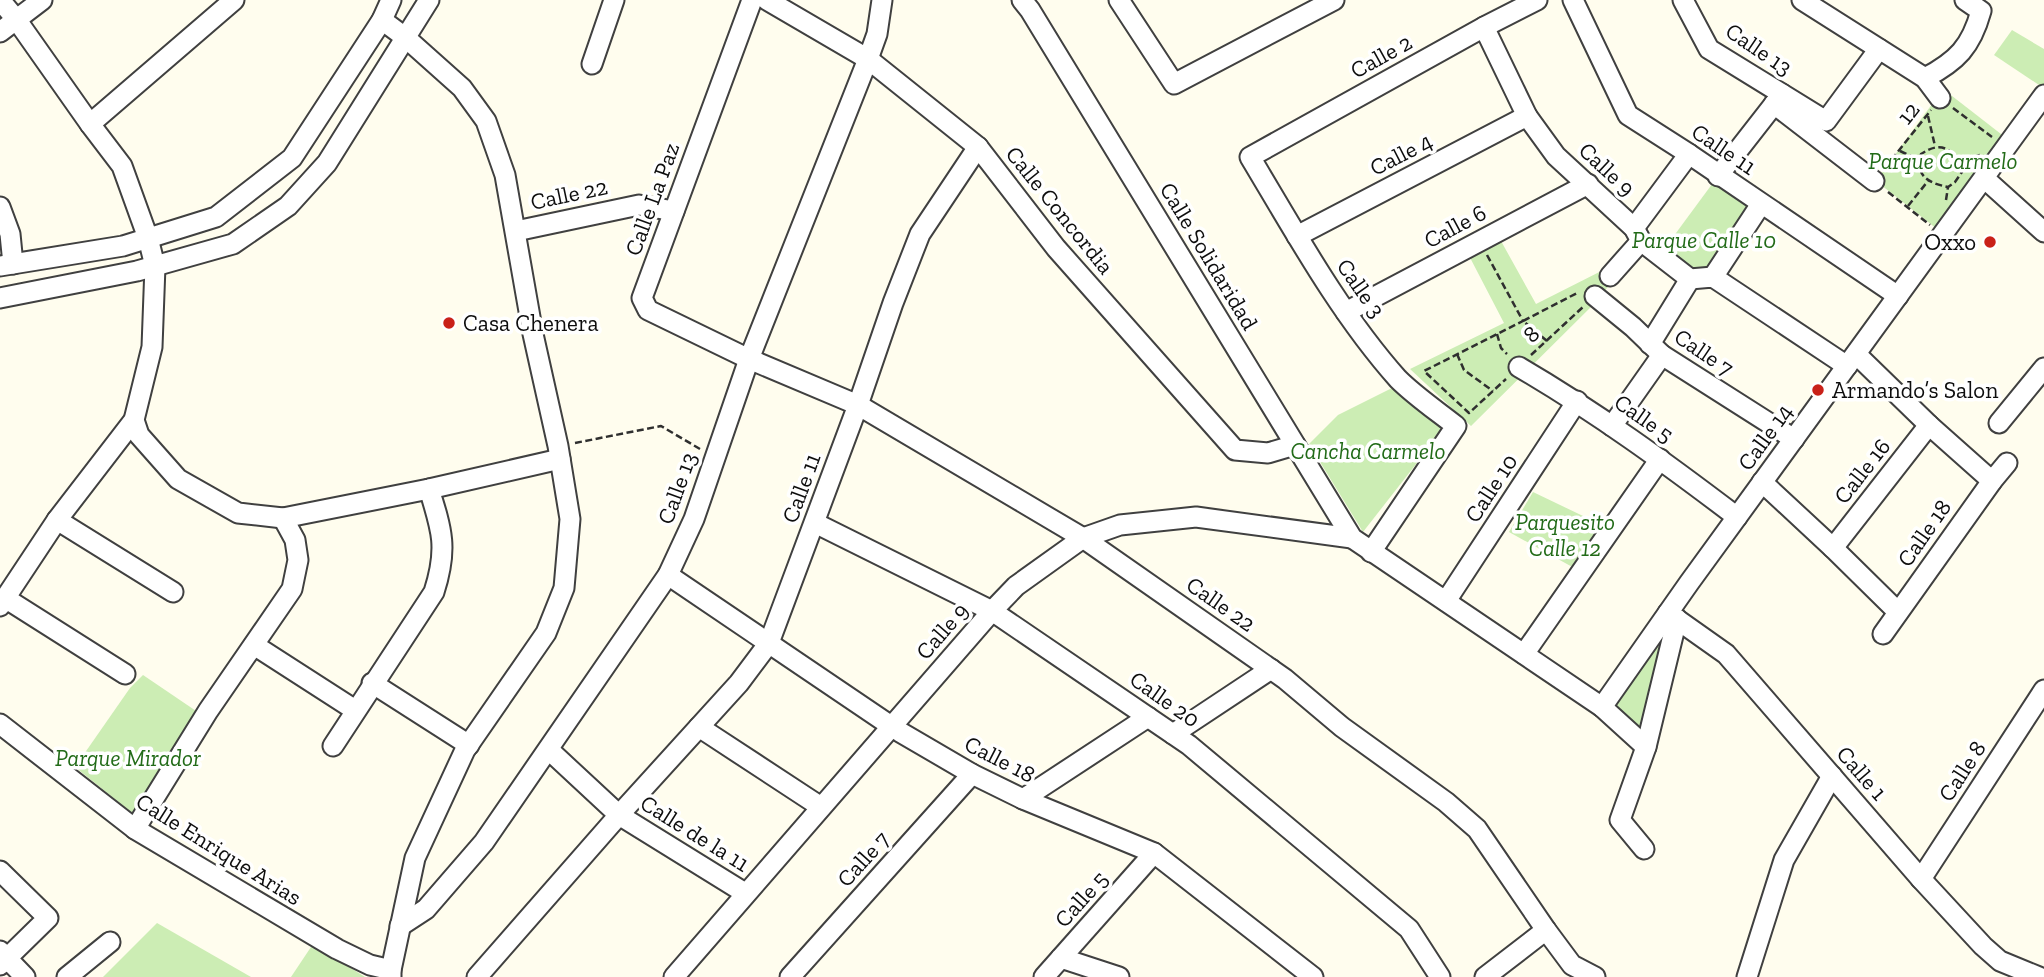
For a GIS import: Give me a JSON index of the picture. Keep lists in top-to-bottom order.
{
  "streets": {
    "street": [
      "Calle 13",
      "Calle 2",
      "Calle 11",
      "Calle 4",
      "Calle 9",
      "Calle 22",
      "Calle La Paz",
      "Calle Concordia",
      "Calle 6",
      "Calle Solidaridad",
      "Calle 3",
      "Calle 7",
      "Calle 5",
      "Calle 14",
      "Calle 16",
      "Calle 10",
      "Calle 18",
      "Calle 20",
      "Calle 8",
      "Calle 1",
      "Calle de la 11",
      "Calle Enrique Arias"
    ],
    "path": ["12", "8"]
  },
  "crossings": [
    ["Calle 13", "12"],
    ["Calle 13", "Calle 22"],
    ["Calle 13", "Calle La Paz"],
    ["Calle 13", "Calle Concordia"],
    ["Calle 13", "Calle 18"],
    ["Calle 2", "Calle 9"],
    ["Calle 2", "Calle 3"],
    ["Calle 11", "Calle 22"],
    ["Calle 11", "Calle Concordia"],
    ["Calle 11", "Calle 14"],
    ["Calle 11", "Calle 18"],
    ["Calle 11", "Calle 20"],
    ["Calle 11", "Calle de la 11"],
    ["Calle 4", "Calle 9"],
    ["Calle 4", "Calle 3"],
    ["Calle 9", "Calle 22"],
    ["Calle 9", "Calle 6"],
    ["Calle 9", "Calle Solidaridad"],
    ["Calle 9", "Calle 18"],
    ["Calle 9", "Calle 20"],
    ["Calle 9", "Calle de la 11"],
    ["Calle 22", "Calle La Paz"],
    ["Calle Concordia", "Calle Solidaridad"],
    ["Calle 6", "Calle 3"],
    ["Calle 3", "8"],
    ["8", "Calle 7"],
    ["8", "Calle 5"],
    ["Calle 7", "Calle 14"],
    ["Calle 7", "Calle 18"],
    ["Calle 5", "Calle 14"],
    ["Calle 5", "Calle 10"],
    ["Calle 5", "Calle 18"],
    ["Calle 14", "Calle 1"],
    ["Calle 8", "Calle 1"]
  ],
  "parks": [
    "Parque Carmelo",
    "Parque Calle 10",
    "Cancha Carmelo",
    "Parquesito Calle 12",
    "Parque Mirador"
  ],
  "places": ["Oxxo", "Casa Chenera", "Armando’s Salon"]
}
